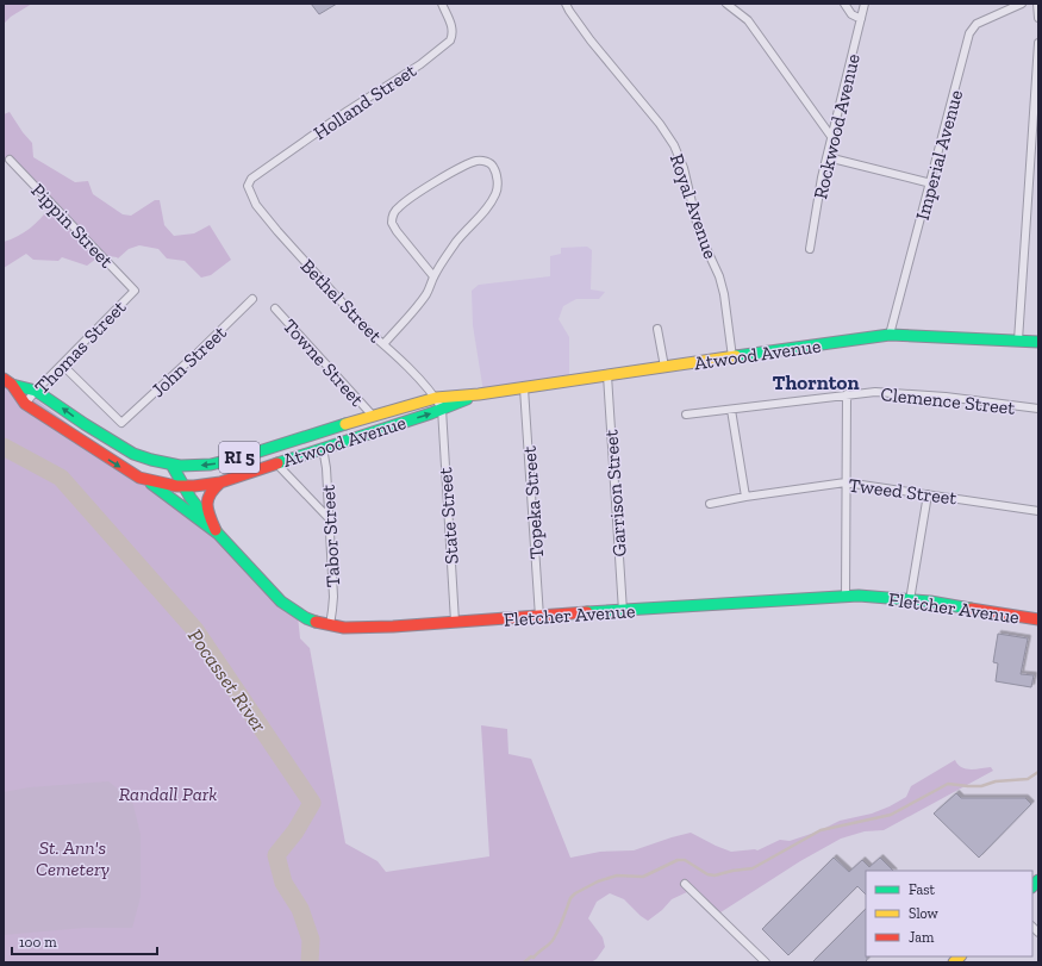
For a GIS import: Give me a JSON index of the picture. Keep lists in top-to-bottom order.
{
  "streets": {
    "main road": ["Atwood Avenue", "RI 5", "Fletcher Avenue"],
    "street": [
      "Holland Street",
      "Rockwood Avenue",
      "Imperial Avenue",
      "Royal Avenue",
      "Pippin Street",
      "Bethel Street",
      "Thomas Street",
      "John Street",
      "Towne Street",
      "Clemence Street",
      "Tweed Street",
      "Garrison Street",
      "Topeka Street",
      "State Street",
      "Tabor Street"
    ]
  },
  "crossings": [
    ["Holland Street", "Bethel Street"],
    ["Imperial Avenue", "Atwood Avenue"],
    ["Royal Avenue", "Atwood Avenue"],
    ["Pippin Street", "Thomas Street"],
    ["Bethel Street", "Atwood Avenue"],
    ["Bethel Street", "State Street"],
    ["Thomas Street", "Atwood Avenue"],
    ["Thomas Street", "John Street"],
    ["Atwood Avenue", "Towne Street"],
    ["Atwood Avenue", "Garrison Street"],
    ["Atwood Avenue", "Topeka Street"],
    ["Atwood Avenue", "State Street"],
    ["Atwood Avenue", "Tabor Street"],
    ["Atwood Avenue", "Fletcher Avenue"],
    ["Garrison Street", "Fletcher Avenue"],
    ["Topeka Street", "Fletcher Avenue"],
    ["State Street", "Fletcher Avenue"],
    ["Tabor Street", "Fletcher Avenue"]
  ],
  "districts": ["Thornton"],
  "water": ["Pocasset River"],
  "parks": ["Randall Park", "St. Ann's Cemetery"],
  "legend": ["Fast", "Slow", "Jam"],
  "scale_bar": "100 m"
}
